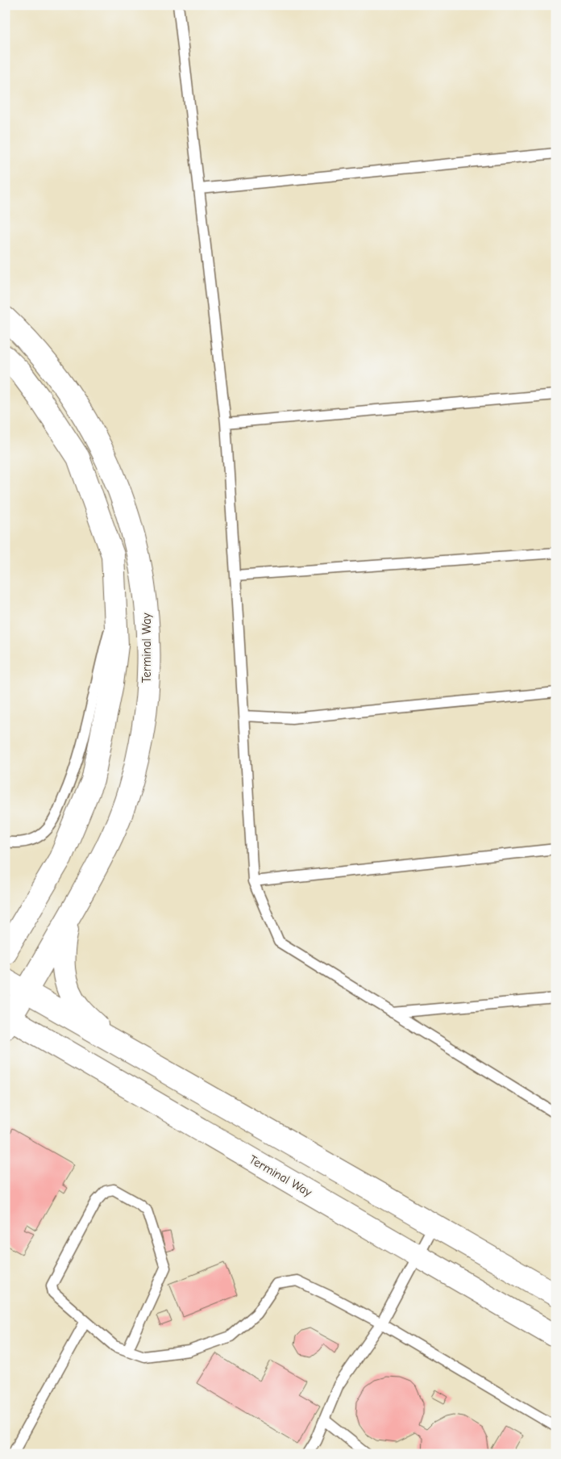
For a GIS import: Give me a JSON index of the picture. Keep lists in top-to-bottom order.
{
  "streets": {
    "main road": ["Terminal Way"]
  }
}
